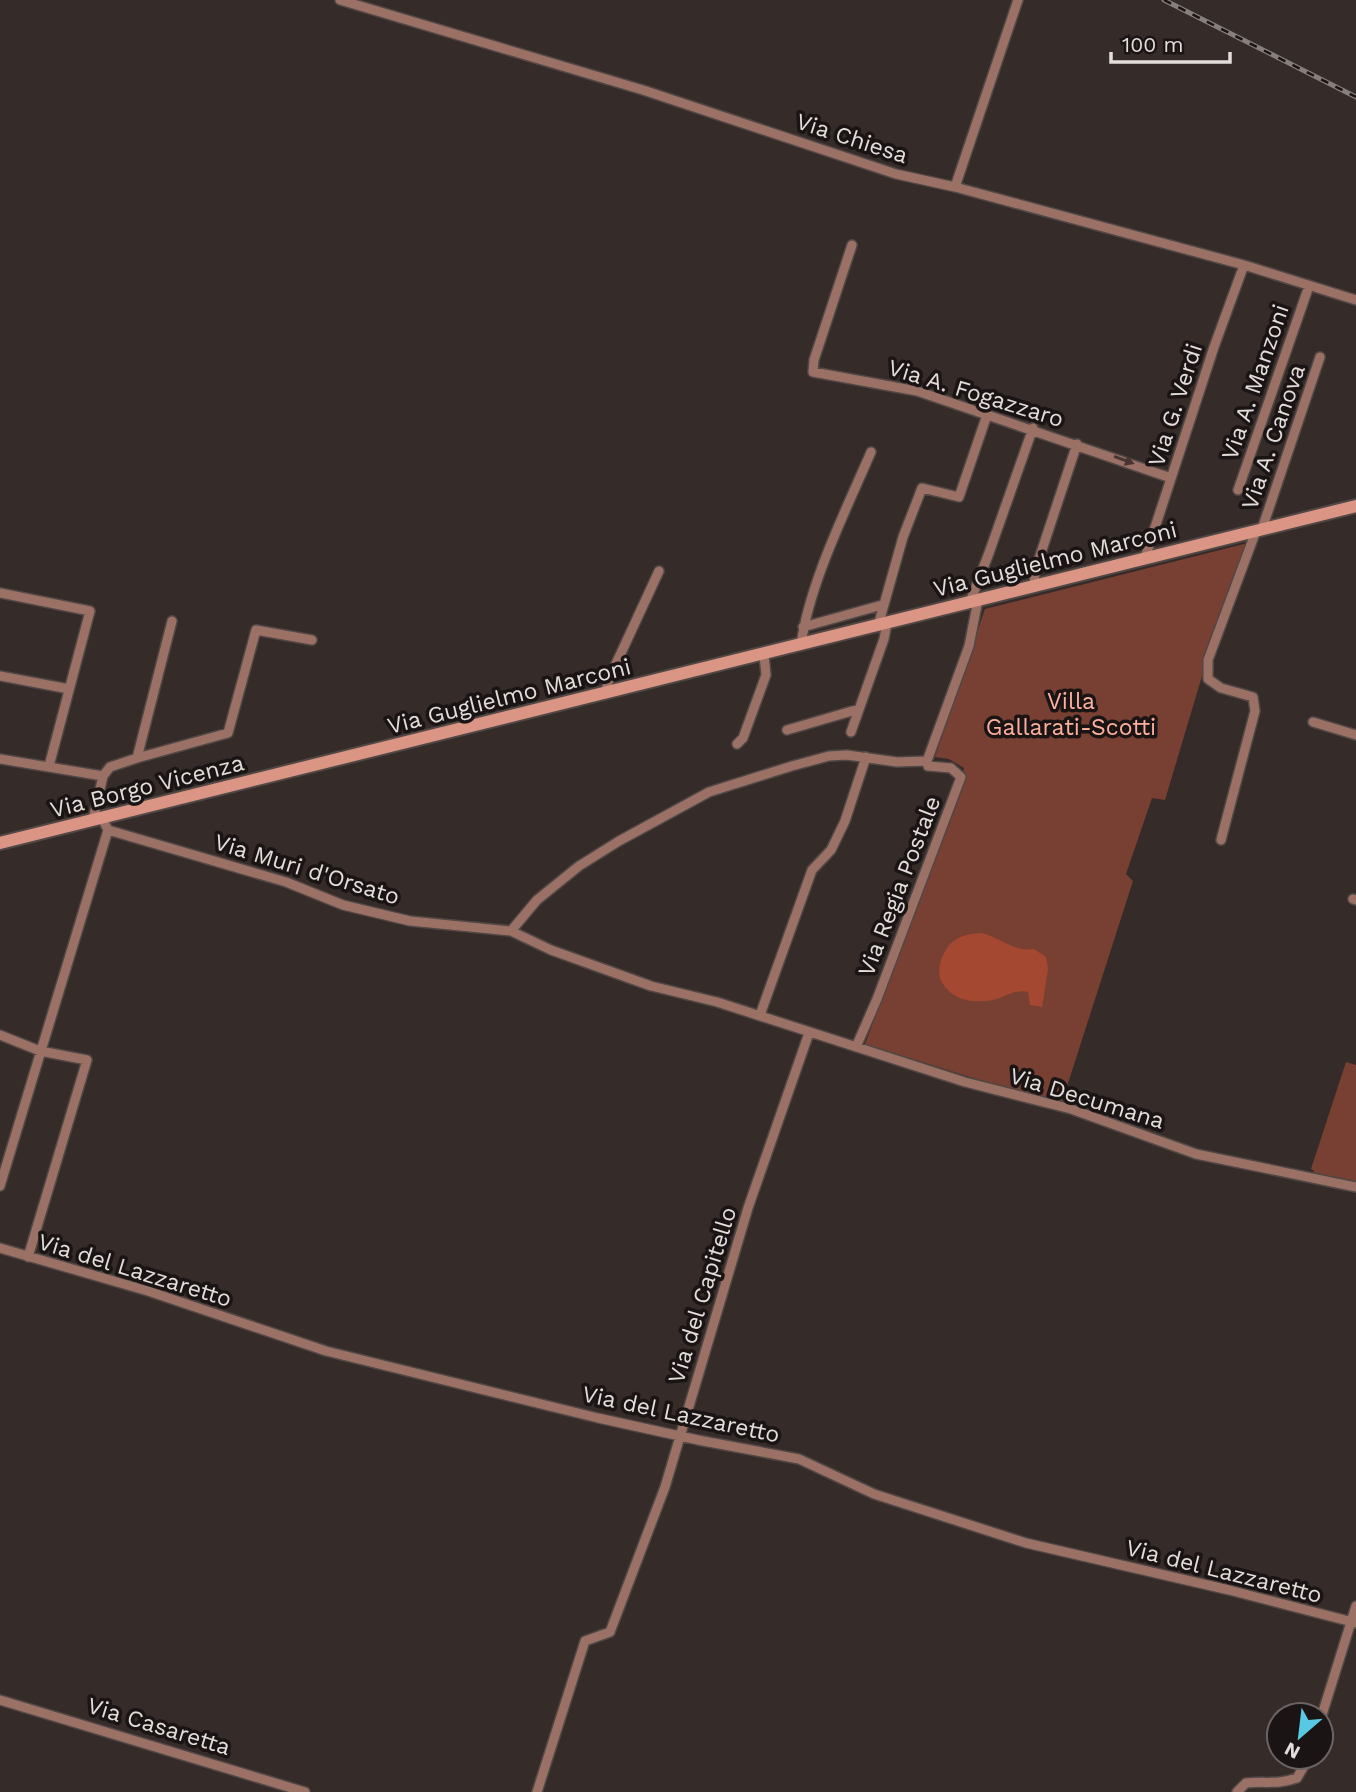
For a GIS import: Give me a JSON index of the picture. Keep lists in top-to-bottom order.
{
  "streets": {
    "street": [
      "Via Chiesa",
      "Via A. Manzoni",
      "Via A. Fogazzaro",
      "Via G. Verdi",
      "Via A. Canova",
      "Via Guglielmo Marconi",
      "Via Borgo Vicenza",
      "Via Muri d'Orsato",
      "Via Regia Postale",
      "Via Decumana",
      "Via del Lazzaretto",
      "Via del Capitello",
      "Via Casaretta"
    ]
  },
  "crossings": [
    ["Via Chiesa", "Via A. Manzoni"],
    ["Via Chiesa", "Via G. Verdi"],
    ["Via A. Fogazzaro", "Via G. Verdi"],
    ["Via A. Fogazzaro", "Via Regia Postale"],
    ["Via G. Verdi", "Via Guglielmo Marconi"],
    ["Via A. Canova", "Via Guglielmo Marconi"],
    ["Via Guglielmo Marconi", "Via Borgo Vicenza"],
    ["Via Guglielmo Marconi", "Via Regia Postale"],
    ["Via Borgo Vicenza", "Via Muri d'Orsato"],
    ["Via Muri d'Orsato", "Via Regia Postale"],
    ["Via Muri d'Orsato", "Via Decumana"],
    ["Via Regia Postale", "Via Decumana"],
    ["Via Decumana", "Via del Capitello"],
    ["Via del Lazzaretto", "Via del Capitello"]
  ],
  "parks": ["Villa Gallarati-Scotti"],
  "scale_bar": "100 m",
  "north": "bottom left"
}
